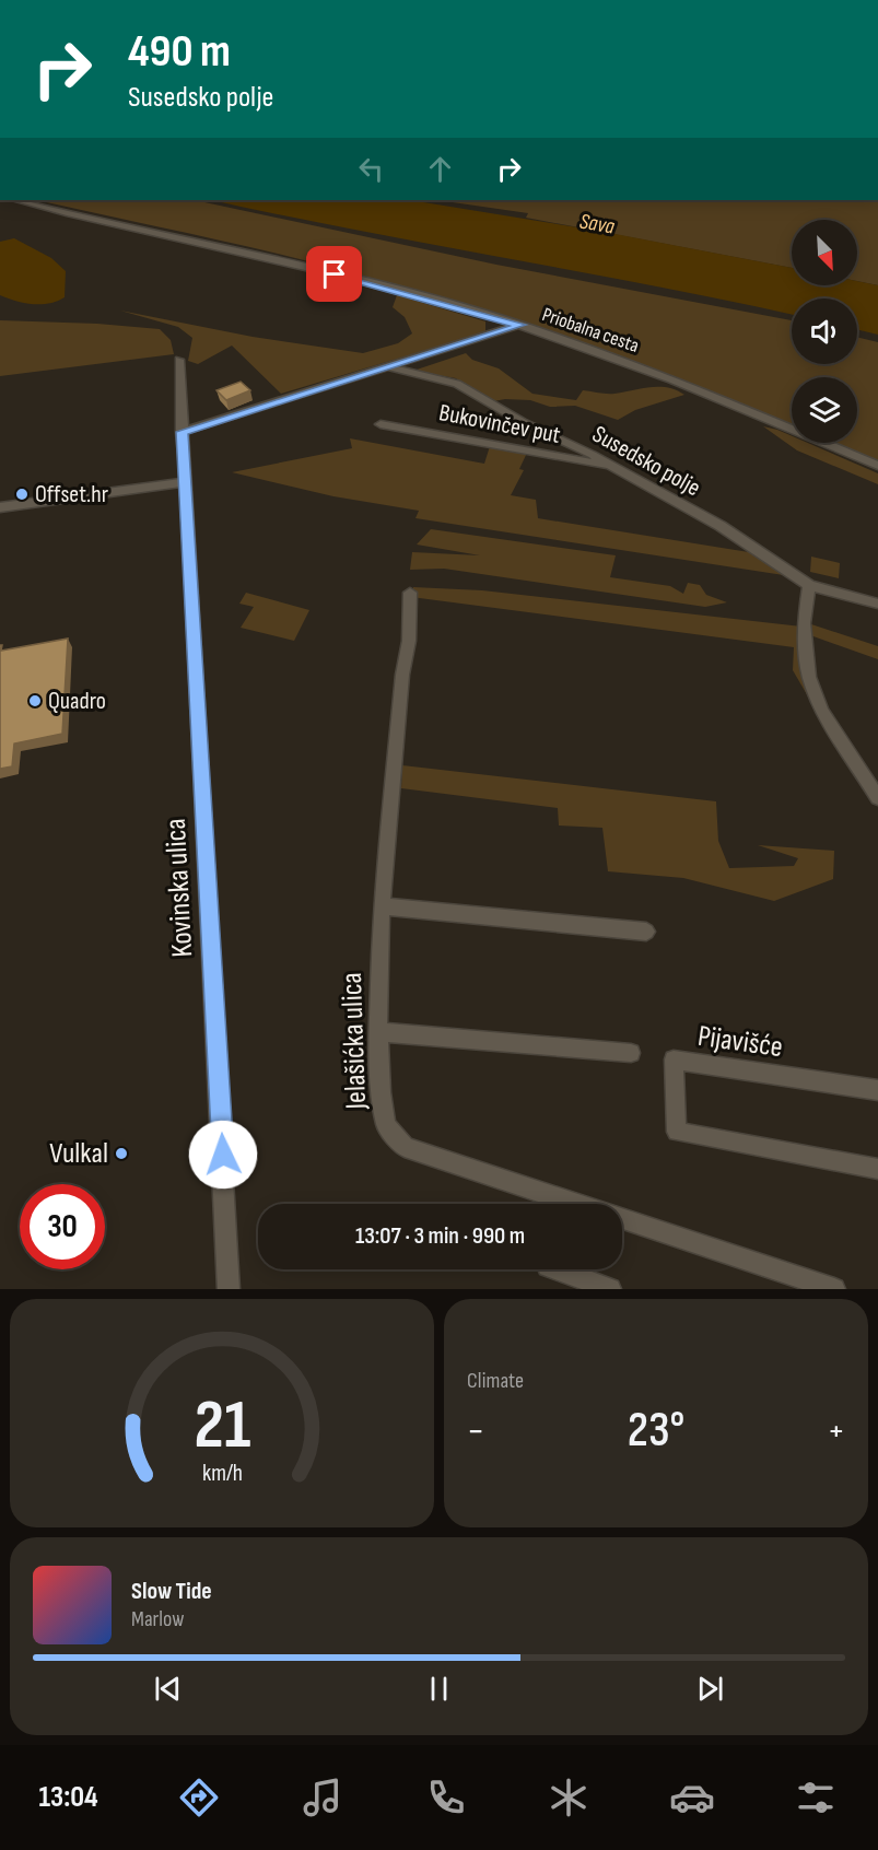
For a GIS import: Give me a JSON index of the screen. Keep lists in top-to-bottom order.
{
  "streets": {
    "street": [
      "Priobalna cesta",
      "Bukovinčev put",
      "Susedsko polje",
      "Kovinska ulica",
      "Jelašićka ulica",
      "Pijavišće"
    ]
  },
  "crossings": [
    ["Bukovinčev put", "Susedsko polje"]
  ],
  "water": ["Sava"],
  "places": ["Offset.hr", "Quadro", "Vulkal"],
  "north": "bottom right",
  "page": {
    "turn": ["490 m", "Susedsko polje"],
    "limit": "30",
    "trip": "13:07 · 3 min · 990 m",
    "tile": "Climate",
    "heat": ["−", "23°", "+"],
    "song": ["Slow Tide", "Marlow"],
    "tabs": "13:04",
    "gauge": ["21", "km/h"]
  }
}
